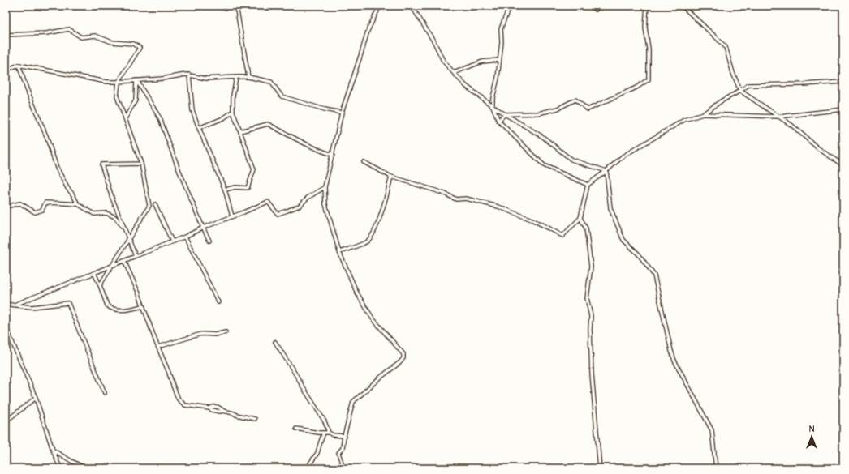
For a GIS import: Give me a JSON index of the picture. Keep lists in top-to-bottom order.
{
  "north": "top"
}
